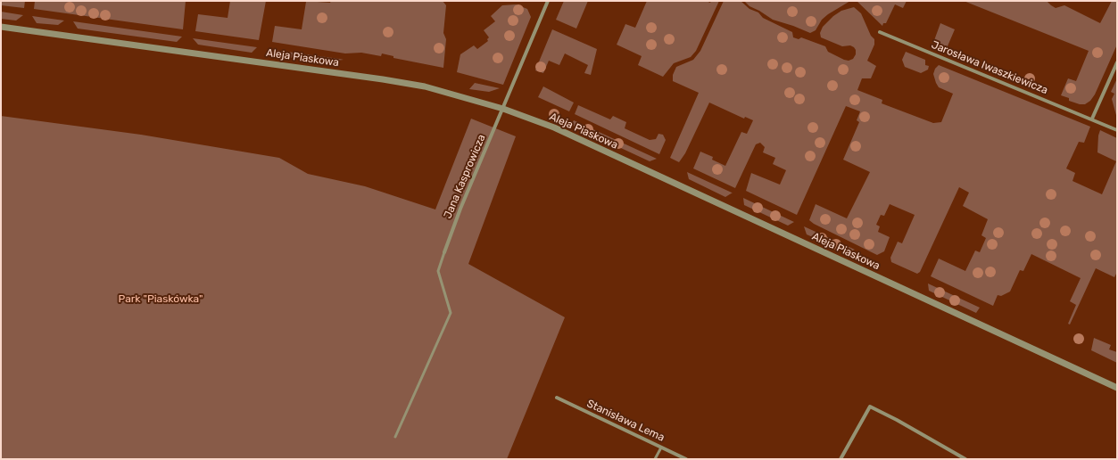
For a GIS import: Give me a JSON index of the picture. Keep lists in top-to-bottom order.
{
  "streets": {
    "street": [
      "Aleja Piaskowa",
      "Jarosława Iwaszkiewicza",
      "Jana Kasprowicza",
      "Stanisława Lema"
    ]
  },
  "crossings": [
    ["Aleja Piaskowa", "Jana Kasprowicza"]
  ],
  "parks": ["Park \"Piaskówka\""]
}
